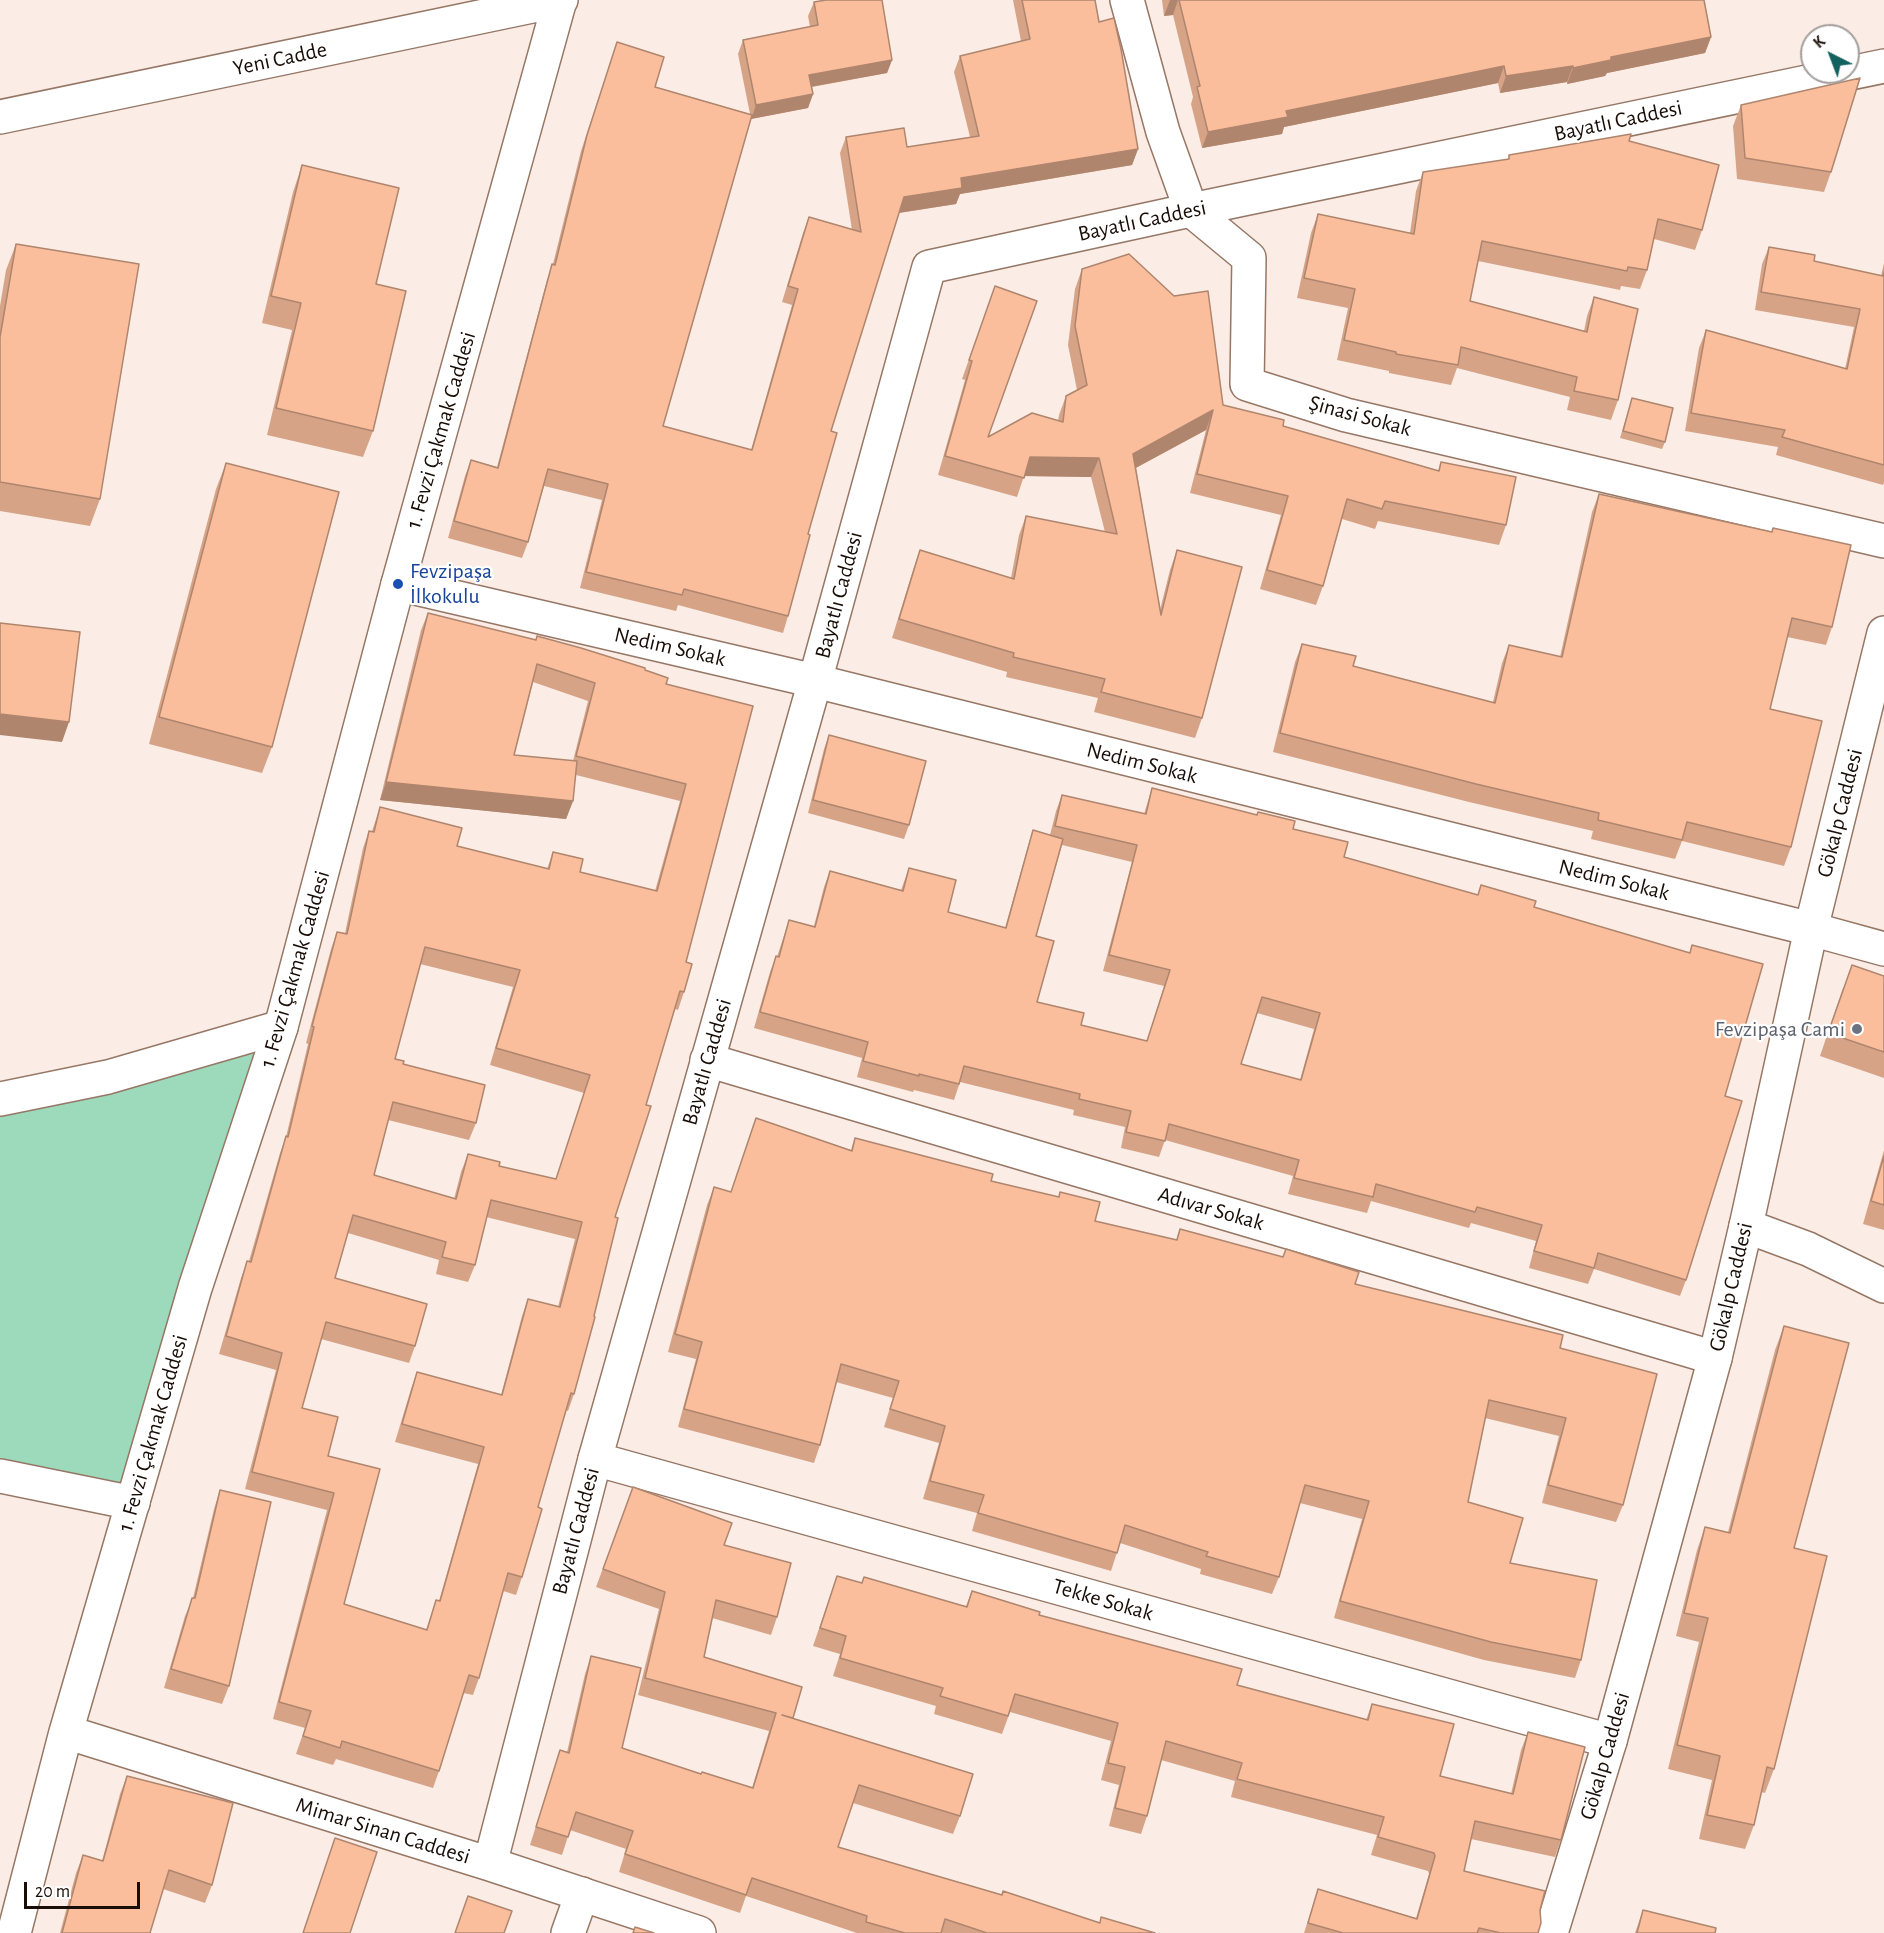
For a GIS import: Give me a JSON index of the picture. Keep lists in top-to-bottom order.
{
  "streets": {
    "street": [
      "Yeni Cadde",
      "Bayatlı Caddesi",
      "Şinasi Sokak",
      "1. Fevzi Çakmak Caddesi",
      "Nedim Sokak",
      "Gökalp Caddesi",
      "Adıvar Sokak",
      "Tekke Sokak",
      "Mimar Sinan Caddesi"
    ]
  },
  "crossings": [
    ["Yeni Cadde", "1. Fevzi Çakmak Caddesi"],
    ["Bayatlı Caddesi", "Şinasi Sokak"],
    ["Bayatlı Caddesi", "Nedim Sokak"],
    ["Bayatlı Caddesi", "Adıvar Sokak"],
    ["Bayatlı Caddesi", "Tekke Sokak"],
    ["Bayatlı Caddesi", "Mimar Sinan Caddesi"],
    ["1. Fevzi Çakmak Caddesi", "Nedim Sokak"],
    ["1. Fevzi Çakmak Caddesi", "Mimar Sinan Caddesi"],
    ["Nedim Sokak", "Gökalp Caddesi"],
    ["Gökalp Caddesi", "Adıvar Sokak"],
    ["Gökalp Caddesi", "Tekke Sokak"]
  ],
  "places": ["Fevzipaşa İlkokulu", "Fevzipaşa Cami"],
  "scale_bar": "20 m",
  "north": "top left"
}
